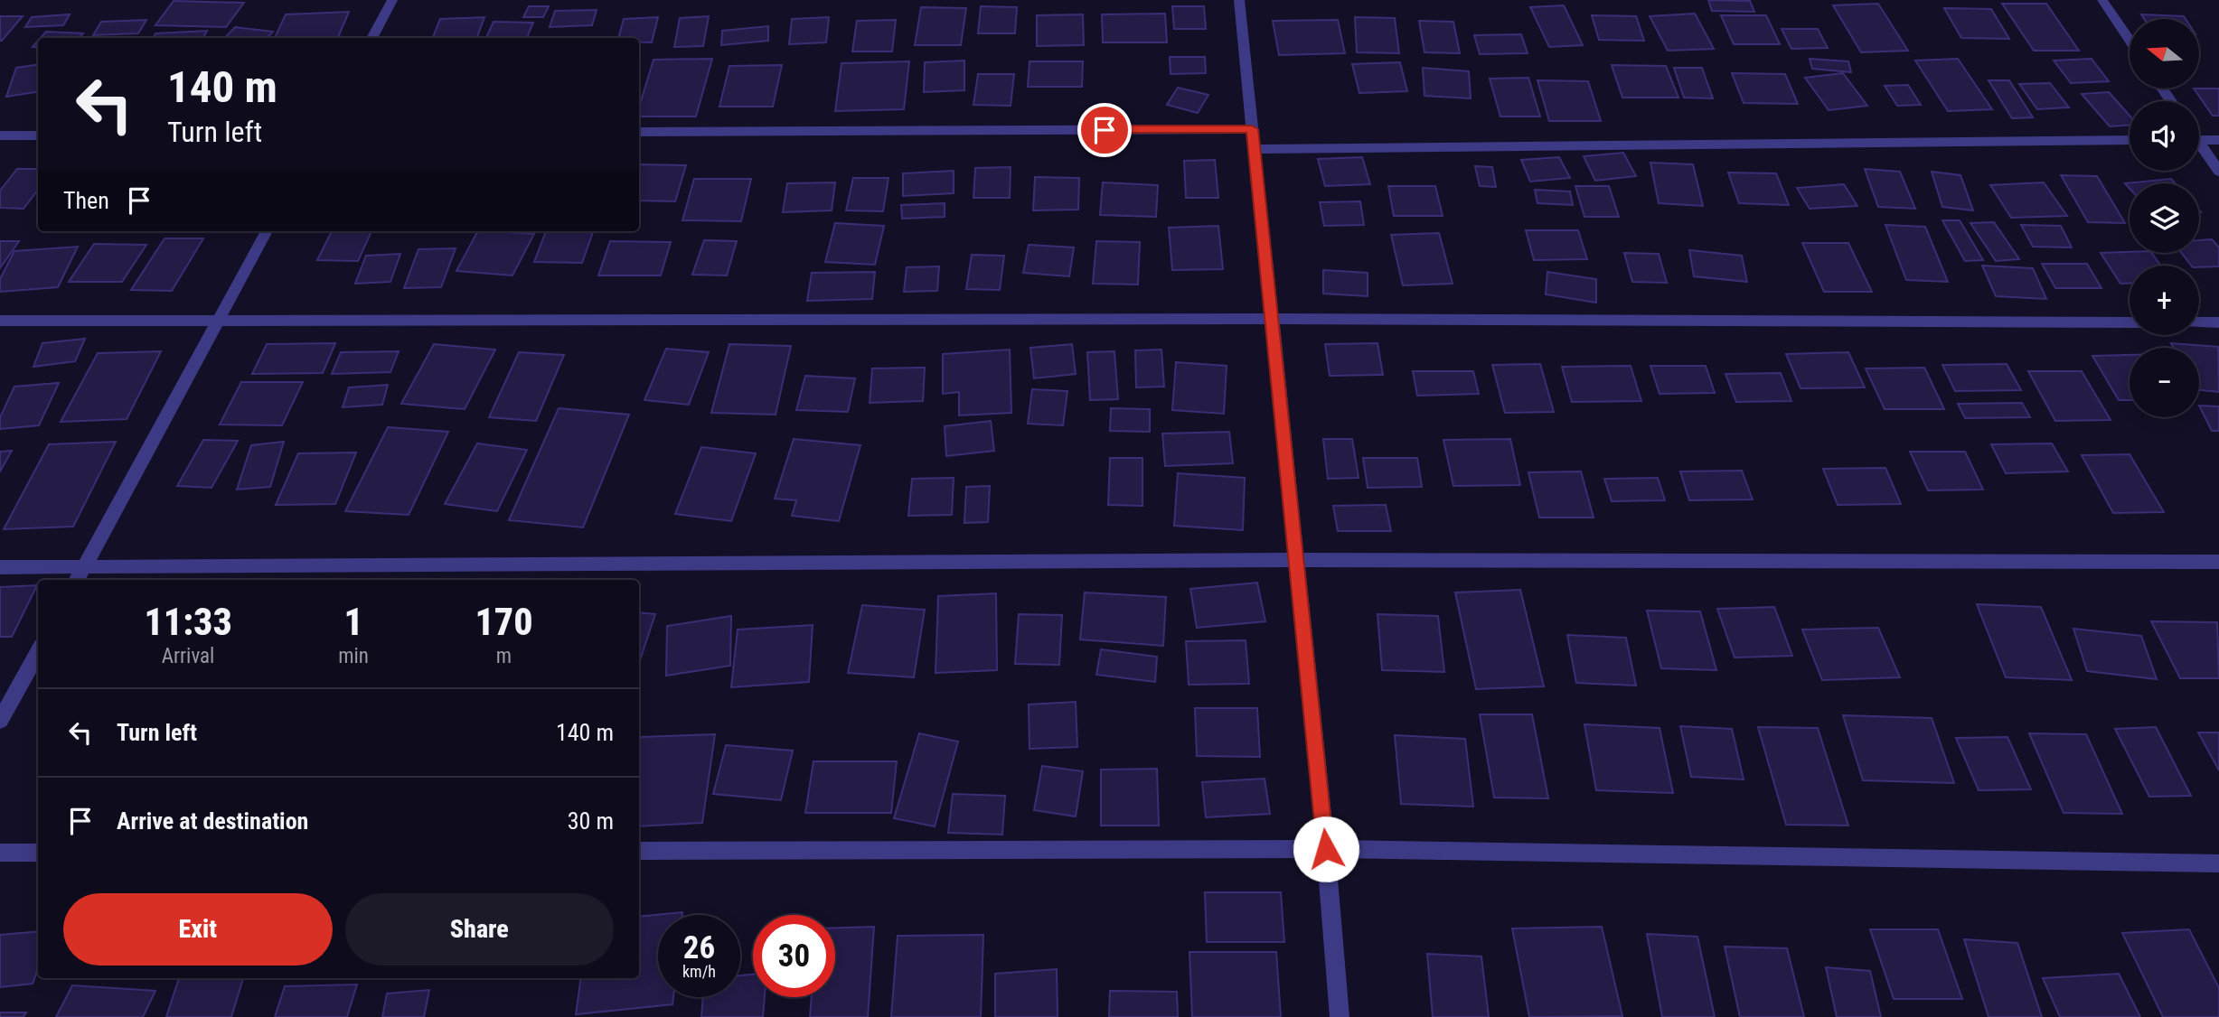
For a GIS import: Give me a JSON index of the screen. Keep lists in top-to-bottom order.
{
  "north": "left",
  "page": {
    "map_buttons": ["+", "−"],
    "turn": ["140 m", "Turn left"],
    "then": "Then",
    "eta": [
      "11:33",
      "Arrival",
      "1",
      "min",
      "170",
      "m"
    ],
    "list": [
      {
        "name": "Turn left",
        "value": "140 m"
      },
      {
        "name": "Arrive at destination",
        "value": "30 m"
      }
    ],
    "buttons": ["Exit", "Share"],
    "speed": "26 km/h",
    "limit": "30"
  }
}
